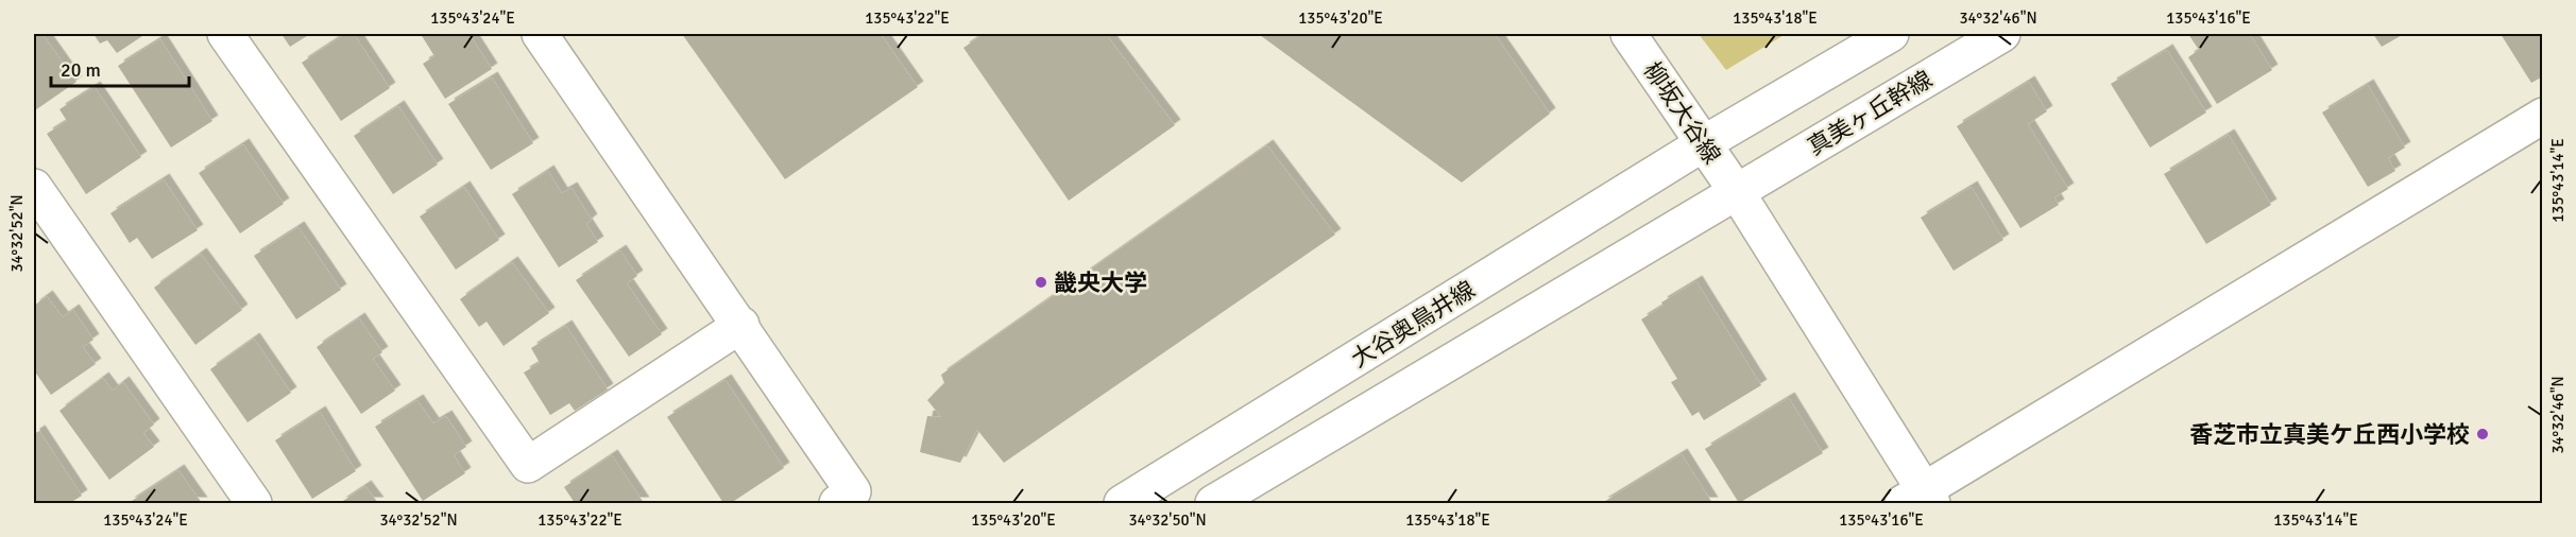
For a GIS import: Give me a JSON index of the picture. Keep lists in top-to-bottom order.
{
  "streets": {
    "street": ["柳坂大谷線", "真美ヶ丘幹線", "大谷奥鳥井線"]
  },
  "crossings": [
    ["柳坂大谷線", "真美ヶ丘幹線"],
    ["柳坂大谷線", "大谷奥鳥井線"]
  ],
  "places": ["畿央大学", "香芝市立真美ケ丘西小学校"],
  "scale_bar": "20 m",
  "coordinates": [
    "135°43'24\"E",
    "135°43'22\"E",
    "135°43'20\"E",
    "135°43'18\"E",
    "34°32'46\"N",
    "135°43'16\"E",
    "135°43'14\"E",
    "34°32'52\"N",
    "34°32'50\"N"
  ]
}
